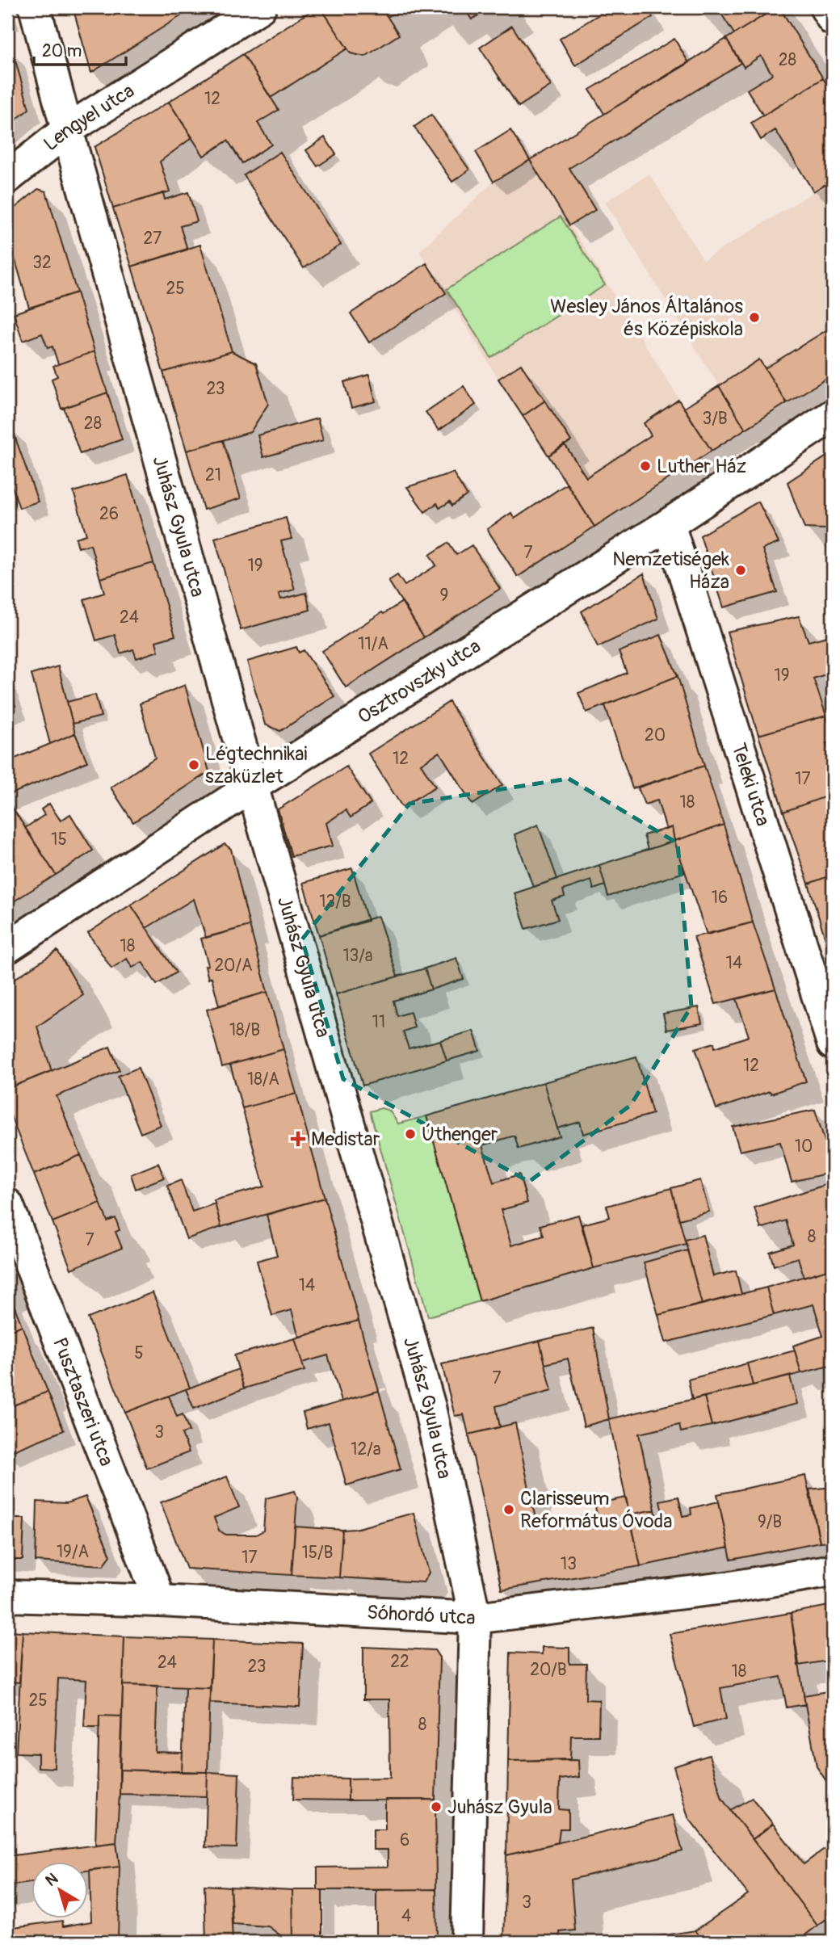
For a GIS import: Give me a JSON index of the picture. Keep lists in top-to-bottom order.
{
  "streets": {
    "street": [
      "Lengyel utca",
      "Juhász Gyula utca",
      "Osztrovszky utca",
      "Teleki utca",
      "Pusztaszeri utca",
      "Sóhordó utca"
    ]
  },
  "crossings": [
    ["Lengyel utca", "Juhász Gyula utca"],
    ["Juhász Gyula utca", "Osztrovszky utca"],
    ["Juhász Gyula utca", "Sóhordó utca"],
    ["Osztrovszky utca", "Teleki utca"],
    ["Pusztaszeri utca", "Sóhordó utca"]
  ],
  "places": {
    "other": [
      "Wesley János Általános és Középiskola",
      "Luther Ház",
      "Nemzetiségek Háza",
      "Légtechnikai szaküzlet",
      "Úthenger",
      "Clarisseum Református Óvoda",
      "Juhász Gyula"
    ],
    "health": ["Medistar"]
  },
  "house_numbers": [
    "28",
    "12",
    "27",
    "32",
    "25",
    "23",
    "3/B",
    "28",
    "21",
    "26",
    "7",
    "19",
    "9",
    "24",
    "11/A",
    "19",
    "20",
    "12",
    "17",
    "18",
    "15",
    "16",
    "13/B",
    "18",
    "13/a",
    "14",
    "20/A",
    "11",
    "18/B",
    "12",
    "18/A",
    "10",
    "8",
    "7",
    "14",
    "5",
    "7",
    "3",
    "12/a",
    "9/B",
    "19/A",
    "15/B",
    "17",
    "13",
    "22",
    "24",
    "23",
    "20/B",
    "18",
    "25",
    "8",
    "6",
    "3",
    "4"
  ],
  "scale_bar": "20 m",
  "north": "top left"
}
